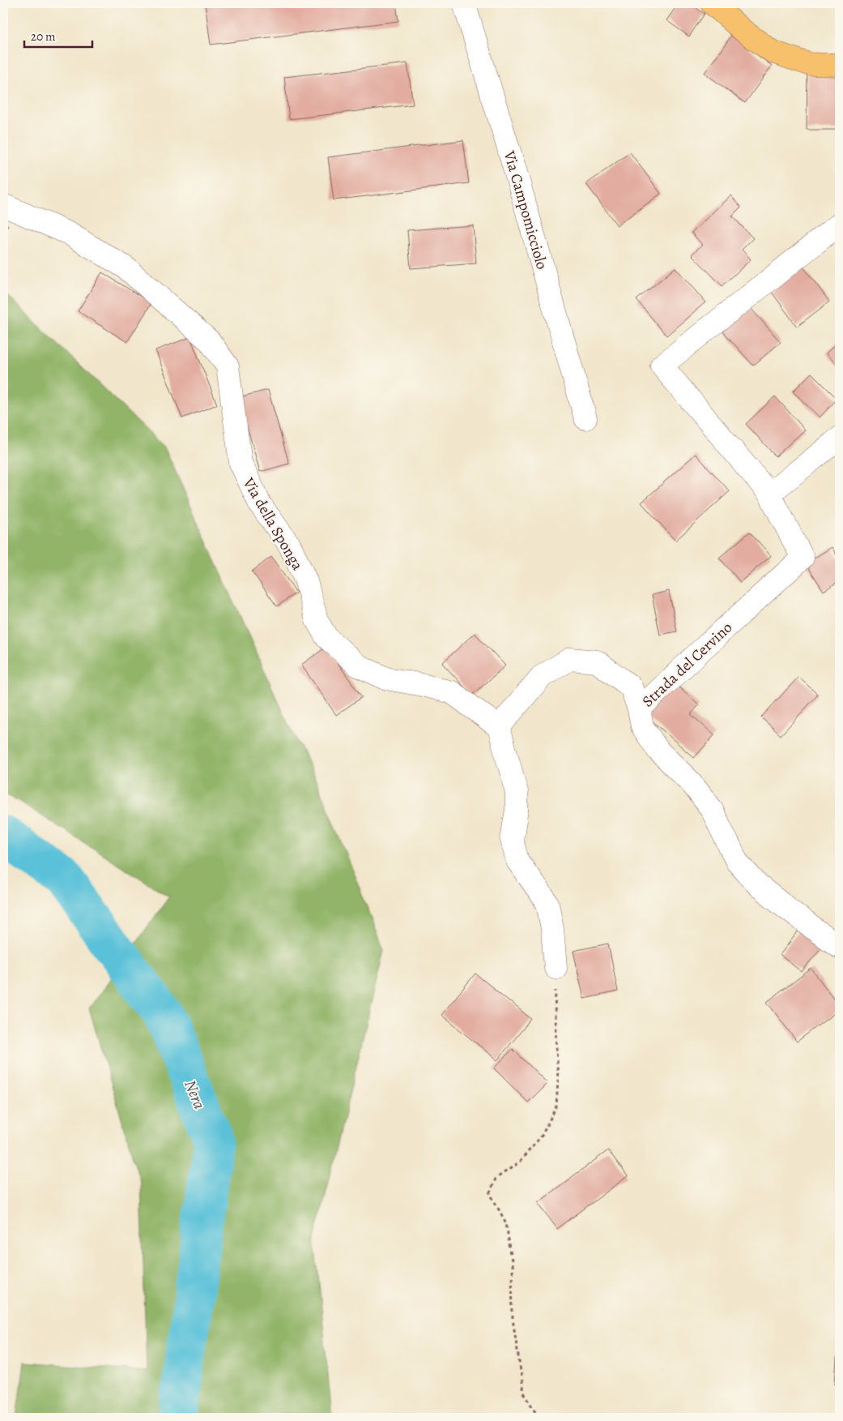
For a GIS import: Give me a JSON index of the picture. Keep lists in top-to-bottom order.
{
  "streets": {
    "street": ["Via Campomicciolo", "Via della Sponga", "Strada del Cervino"]
  },
  "crossings": [
    ["Via della Sponga", "Strada del Cervino"]
  ],
  "water": ["Nera"],
  "scale_bar": "20 m"
}
